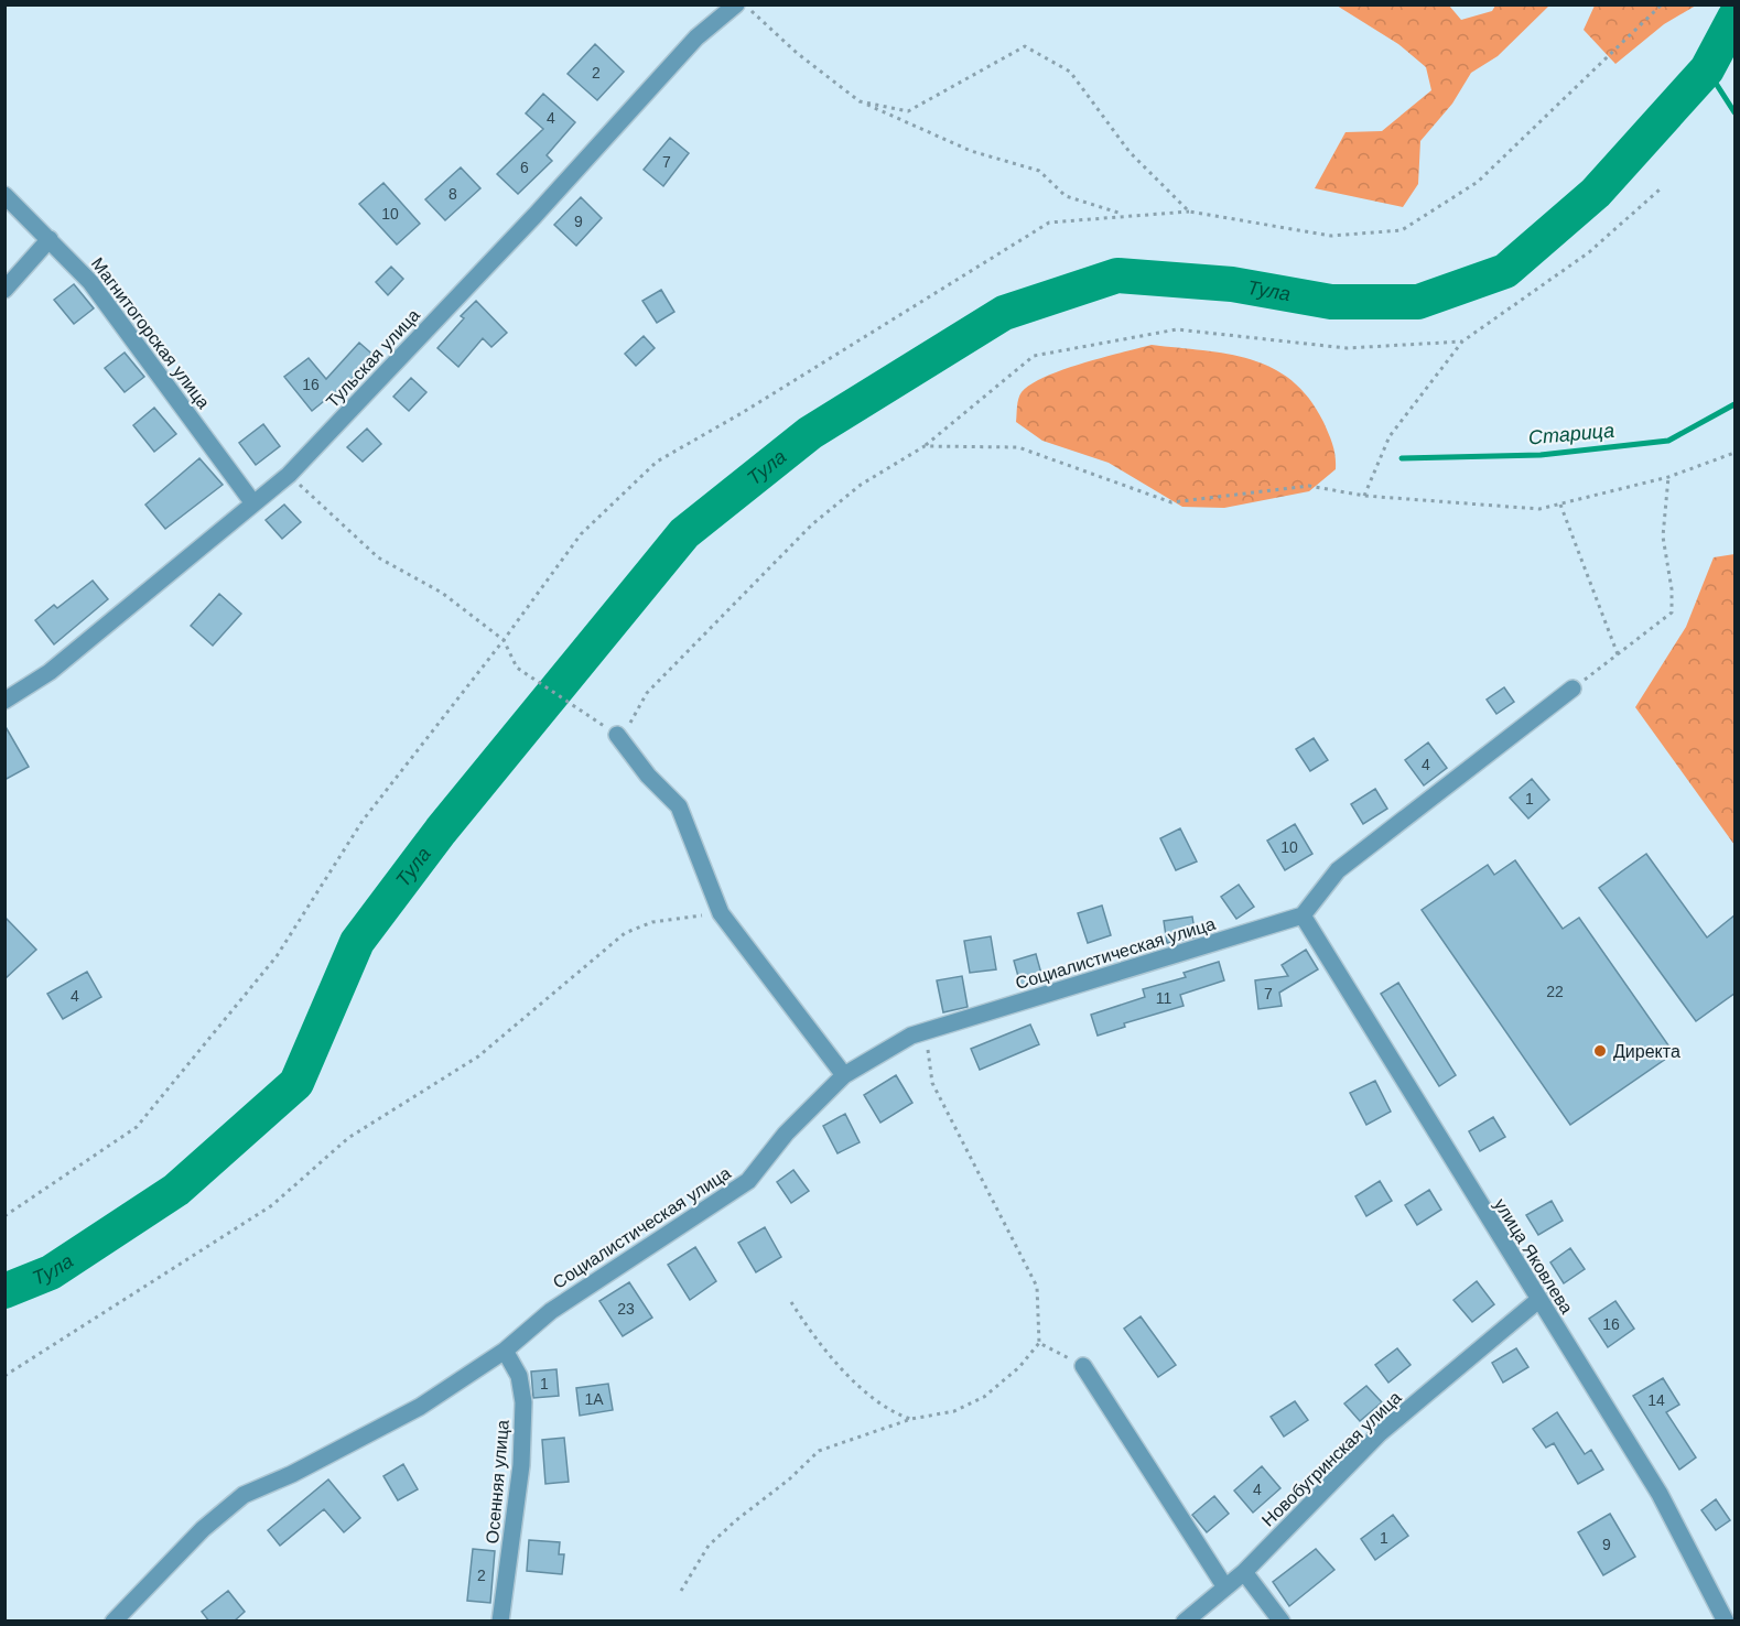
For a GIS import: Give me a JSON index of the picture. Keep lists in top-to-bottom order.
{
  "streets": {
    "street": [
      "Магнитогорская улица",
      "Тульская улица",
      "Социалистическая улица",
      "улица Яковлева",
      "Новобугринская улица",
      "Осенняя улица"
    ]
  },
  "crossings": [
    ["Магнитогорская улица", "Тульская улица"],
    ["Социалистическая улица", "улица Яковлева"],
    ["Социалистическая улица", "Осенняя улица"],
    ["улица Яковлева", "Новобугринская улица"]
  ],
  "water": ["Тула", "Старица"],
  "places": ["Директа"],
  "house_numbers": [
    "2",
    "4",
    "7",
    "6",
    "8",
    "10",
    "9",
    "16",
    "4",
    "1",
    "10",
    "22",
    "7",
    "4",
    "11",
    "23",
    "16",
    "1",
    "1А",
    "14",
    "4",
    "1",
    "9",
    "2"
  ]
}
